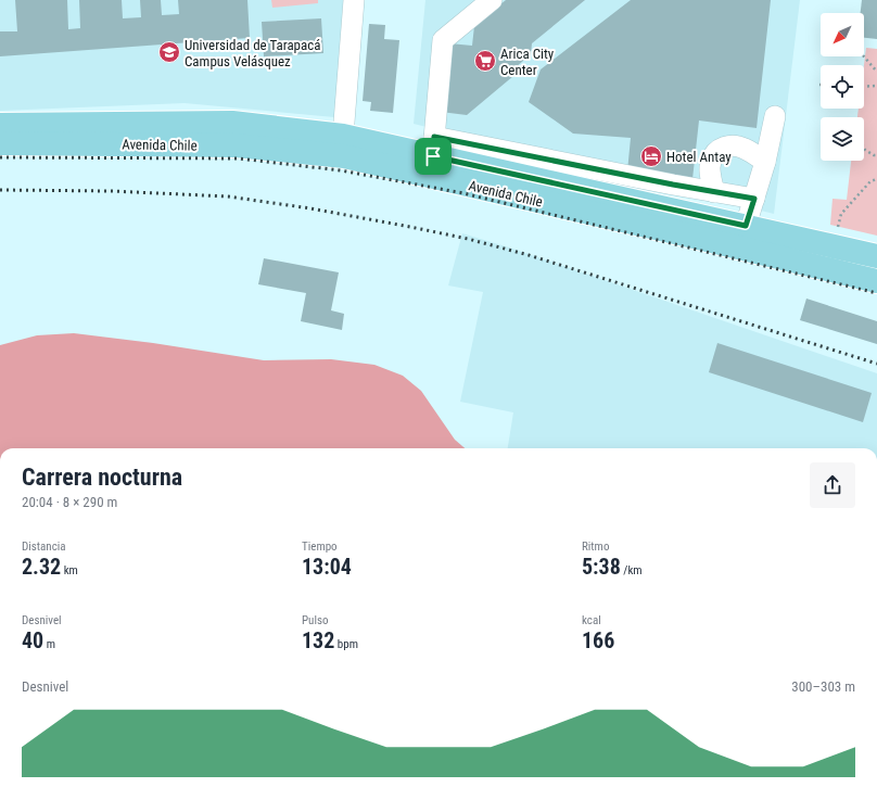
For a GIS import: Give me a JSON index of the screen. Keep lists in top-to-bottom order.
{
  "streets": {
    "main road": ["Avenida Chile"]
  },
  "places": {
    "school or university": ["Universidad de Tarapacá Campus Velásquez"],
    "supermarket": ["Arica City Center"],
    "hotel": ["Hotel Antay"]
  },
  "north": "bottom left",
  "page": {
    "heading": ["Carrera nocturna", "20:04 · 8 × 290 m"],
    "stats": [
      ["Distancia", "2.32 km"],
      ["Tiempo", "13:04"],
      ["Ritmo", "5:38 /km"],
      ["Desnivel", "40 m"],
      ["Pulso", "132 bpm"],
      ["kcal", "166"]
    ],
    "chart": ["Desnivel", "300–303 m"]
  }
}
